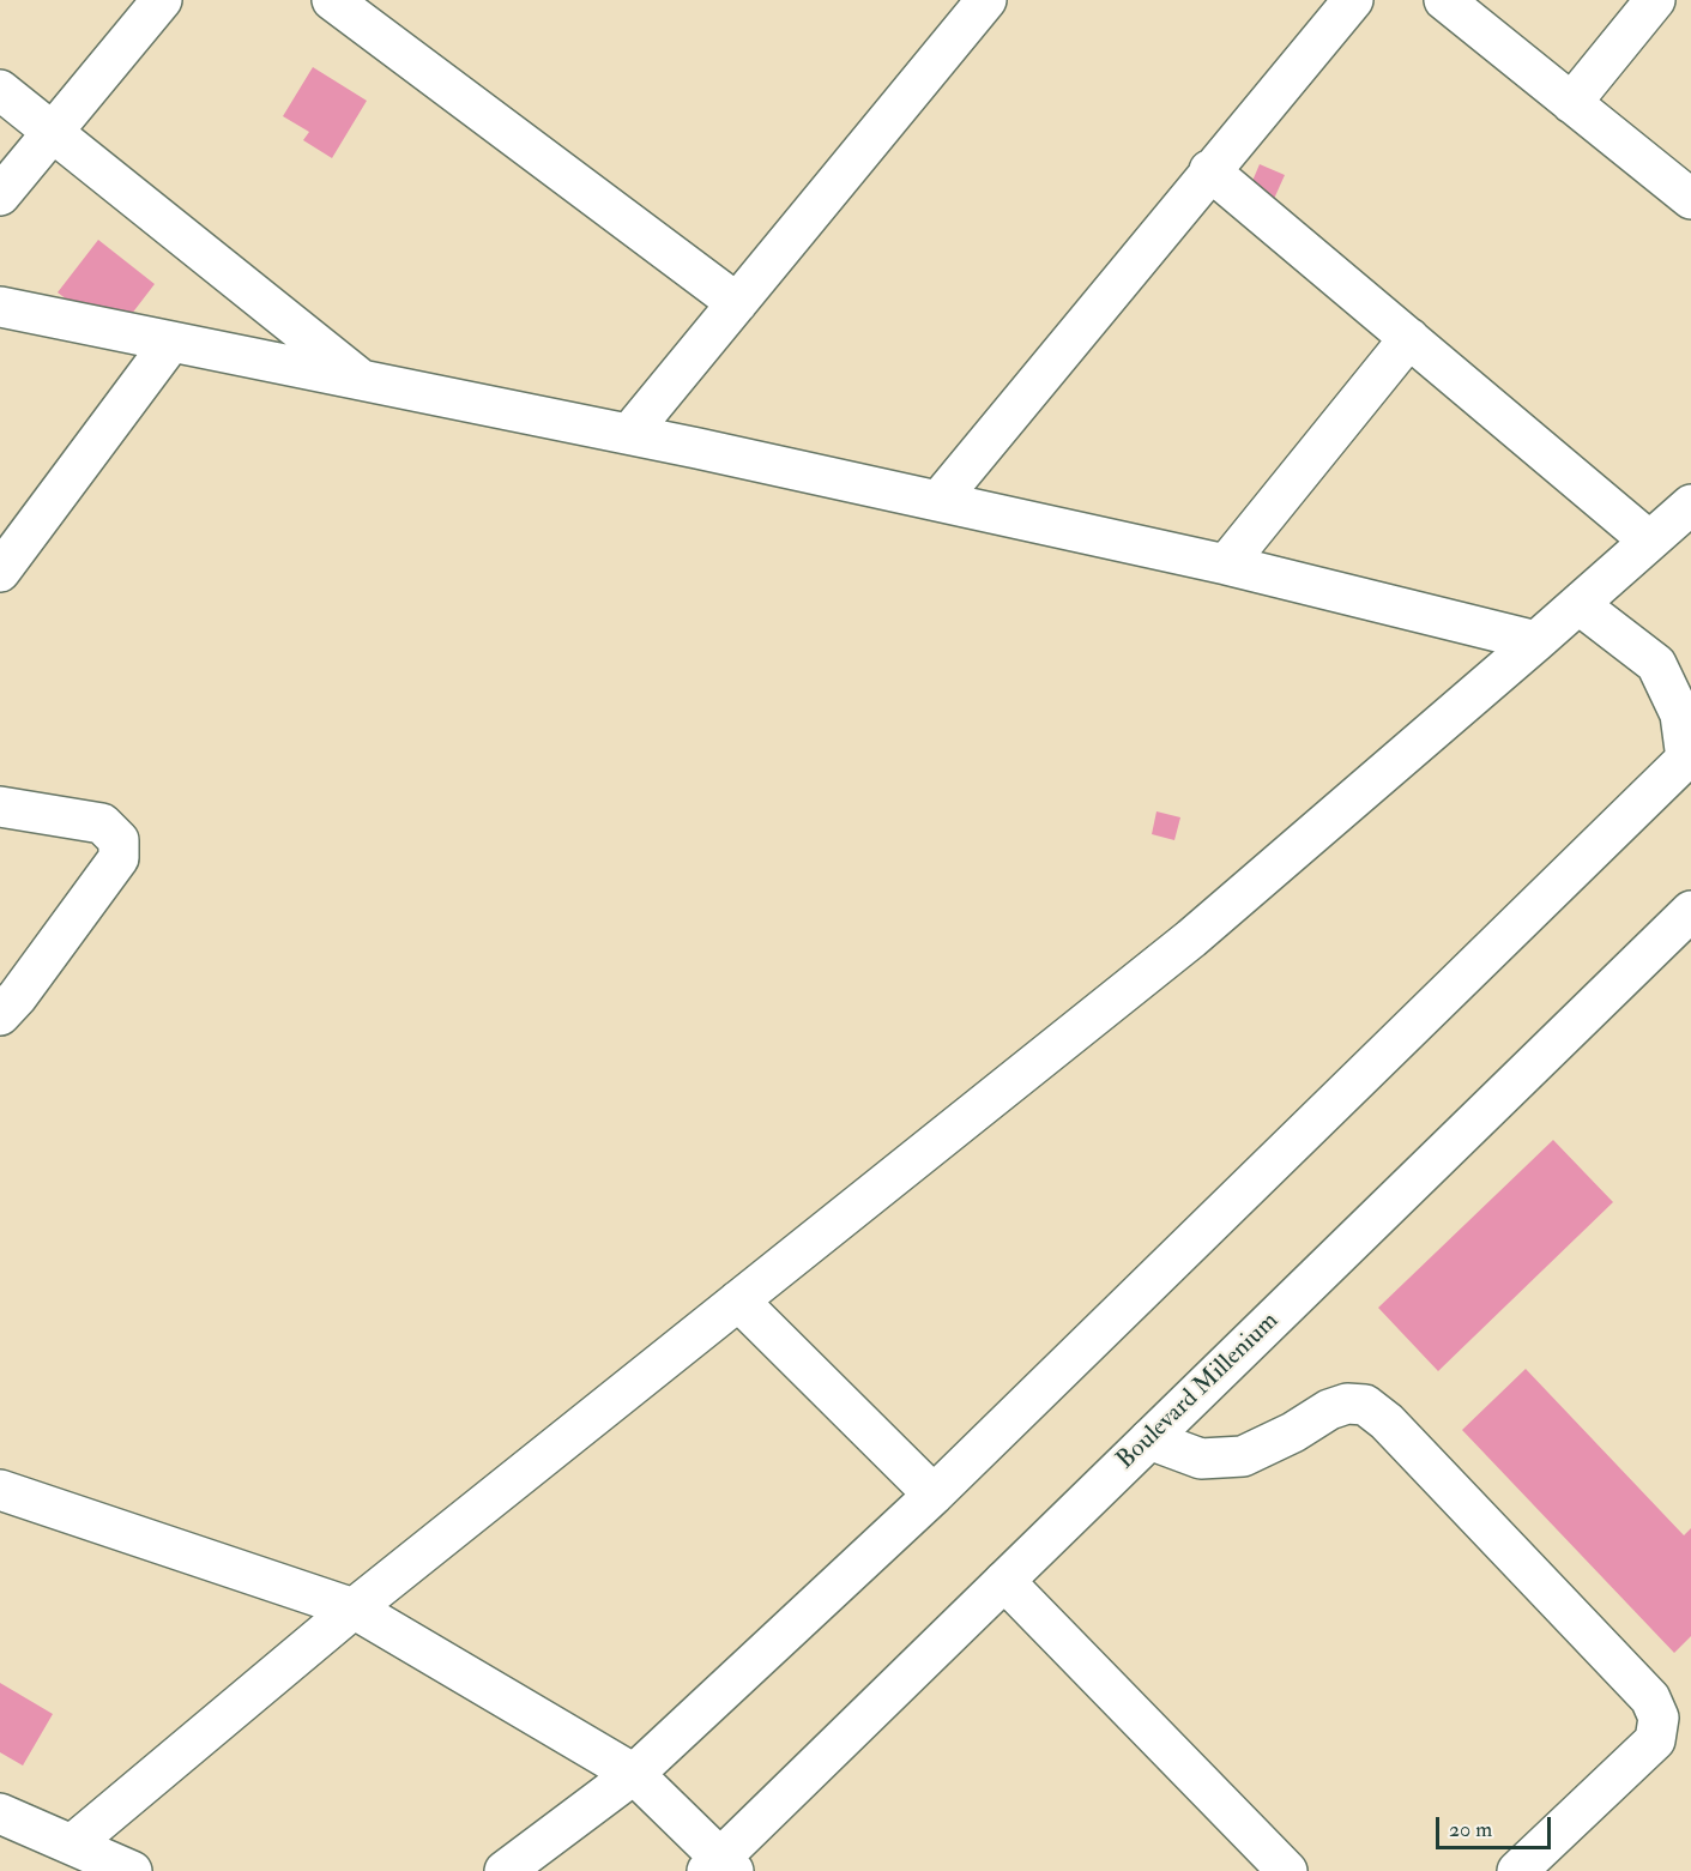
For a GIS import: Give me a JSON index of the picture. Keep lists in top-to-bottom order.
{
  "streets": {
    "street": ["Boulevard Millenium"]
  },
  "scale_bar": "20 m"
}
